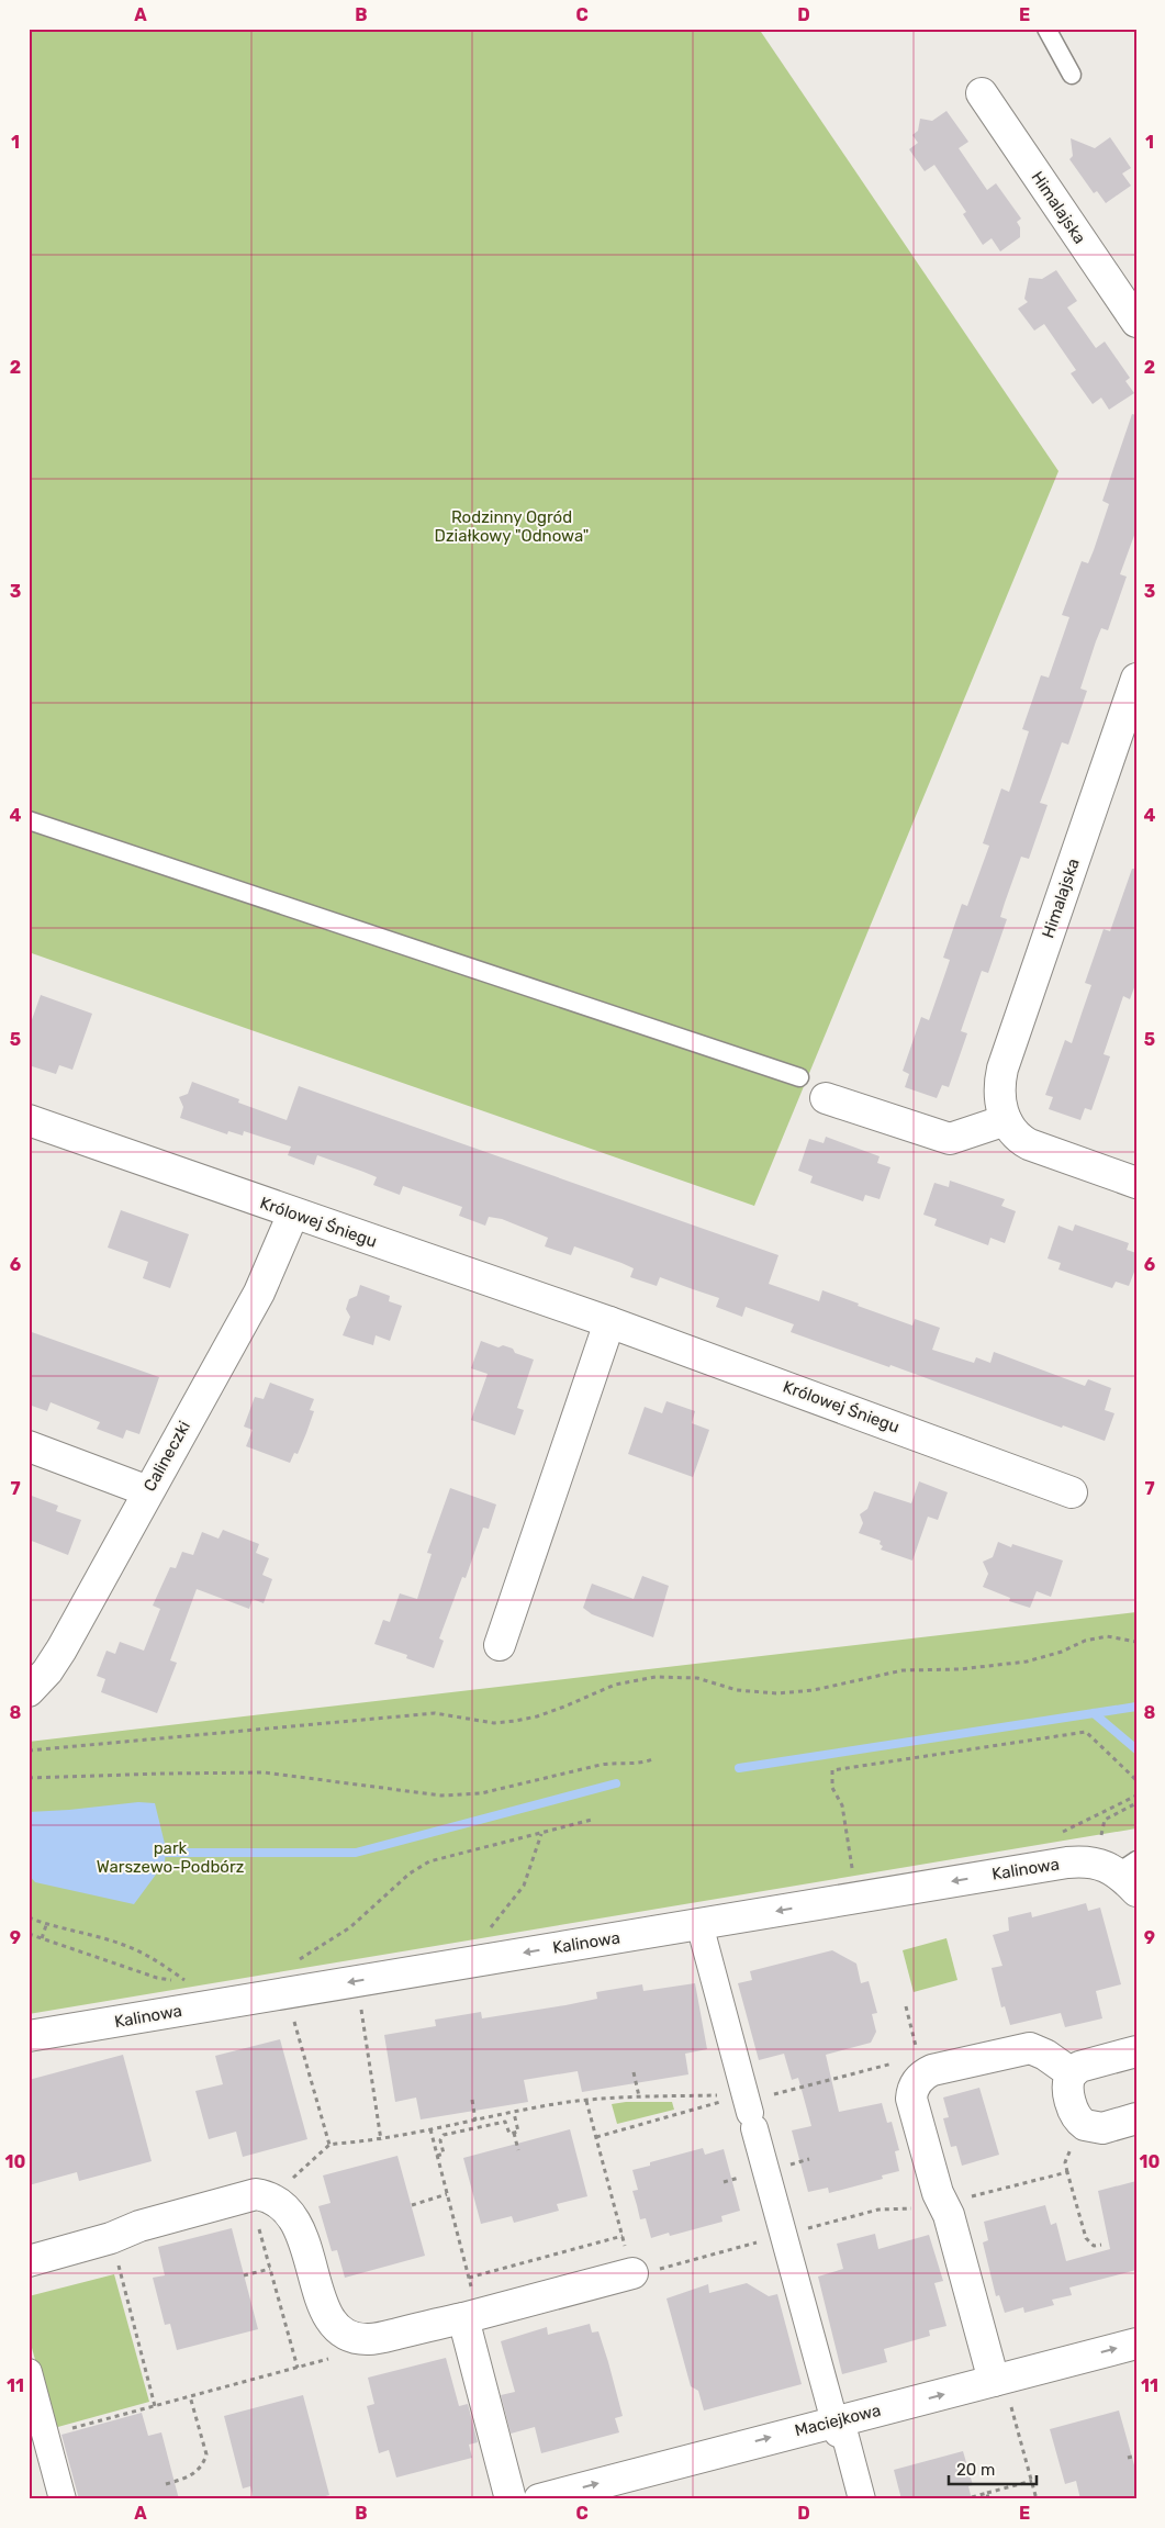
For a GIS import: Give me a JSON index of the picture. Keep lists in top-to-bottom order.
{
  "streets": {
    "street": [
      "Himalajska",
      "Królowej Śniegu",
      "Calineczki",
      "Kalinowa",
      "Maciejkowa"
    ]
  },
  "crossings": [
    ["Królowej Śniegu", "Calineczki"]
  ],
  "one_way": ["Kalinowa", "Maciejkowa"],
  "parks": ["Rodzinny Ogród Działkowy \"Odnowa\"", "park Warszewo-Podbórz"],
  "scale_bar": "20 m",
  "grid": {
    "columns": [
      "A",
      "B",
      "C",
      "D",
      "E"
    ],
    "rows": [
      "1",
      "2",
      "3",
      "4",
      "5",
      "6",
      "7",
      "8",
      "9",
      "10",
      "11"
    ]
  }
}
